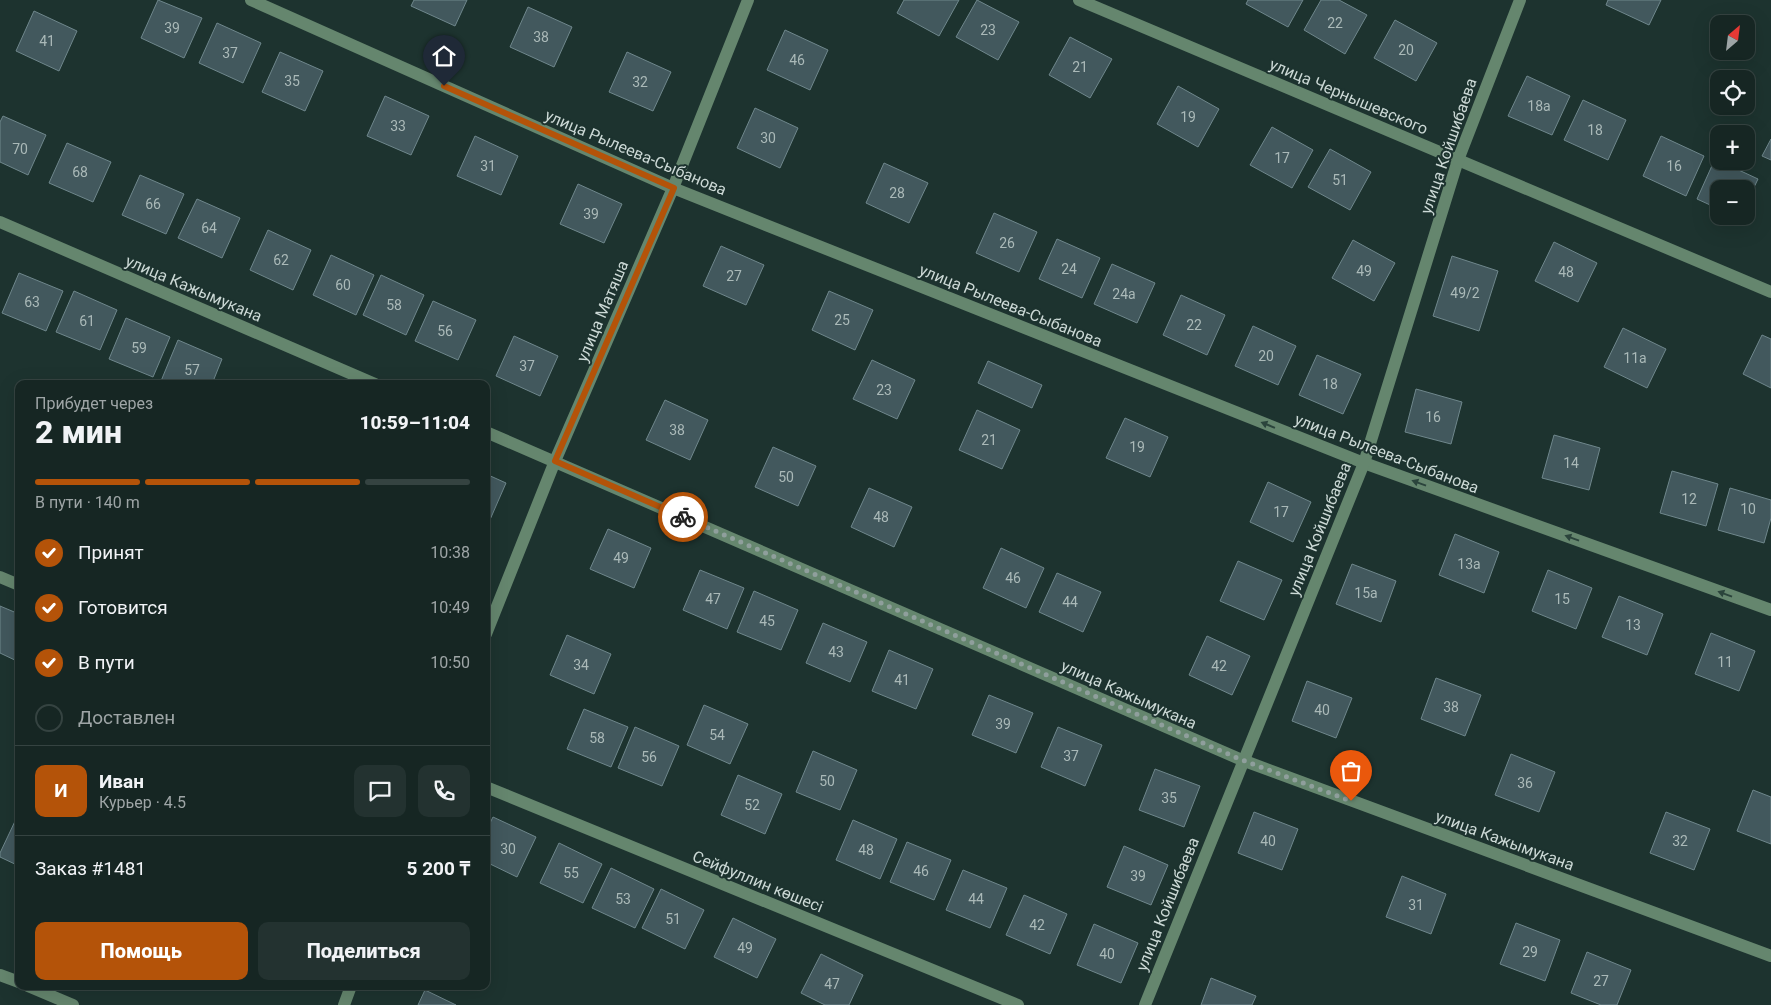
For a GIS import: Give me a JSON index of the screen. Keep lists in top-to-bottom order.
{
  "streets": {
    "street": [
      "улица Чернышевского",
      "улица Койшибаева",
      "улица Рылеева-Сыбанова",
      "улица Кажымукана",
      "улица Матяша",
      "Сейфуллин көшесі"
    ]
  },
  "crossings": [
    ["улица Чернышевского", "улица Койшибаева"],
    ["улица Койшибаева", "улица Рылеева-Сыбанова"],
    ["улица Койшибаева", "улица Кажымукана"],
    ["улица Рылеева-Сыбанова", "улица Матяша"],
    ["улица Кажымукана", "улица Матяша"]
  ],
  "one_way": ["улица Рылеева-Сыбанова"],
  "house_numbers": [
    "22",
    "39",
    "23",
    "38",
    "41",
    "20",
    "37",
    "46",
    "21",
    "35",
    "32",
    "18а",
    "19",
    "33",
    "18",
    "30",
    "70",
    "17",
    "31",
    "16",
    "68",
    "51",
    "28",
    "66",
    "39",
    "64",
    "26",
    "62",
    "24",
    "49",
    "48",
    "27",
    "60",
    "49/2",
    "24а",
    "63",
    "58",
    "25",
    "61",
    "22",
    "56",
    "59",
    "20",
    "11а",
    "37",
    "57",
    "18",
    "23",
    "16",
    "38",
    "21",
    "19",
    "14",
    "50",
    "12",
    "10",
    "17",
    "48",
    "49",
    "13а",
    "46",
    "15а",
    "47",
    "15",
    "44",
    "45",
    "13",
    "43",
    "11",
    "34",
    "42",
    "41",
    "38",
    "40",
    "39",
    "54",
    "58",
    "37",
    "56",
    "50",
    "36",
    "35",
    "52",
    "40",
    "32",
    "30",
    "48",
    "46",
    "55",
    "39",
    "53",
    "44",
    "31",
    "51",
    "42",
    "49",
    "29",
    "40",
    "27",
    "47"
  ],
  "north": "top right",
  "page": {
    "map_buttons": ["+", "−"],
    "heading": ["2 мин", "Прибудет через", "10:59–11:04"],
    "panel": [
      "Иван",
      "Курьер · 4.5",
      "Заказ #1481",
      "5 200 ₸"
    ],
    "bar": "В пути · 140 m",
    "list": [
      ["Принят", "10:38"],
      ["Готовится", "10:49"],
      ["В пути", "10:50"],
      "Доставлен"
    ],
    "round": "И",
    "buttons": ["Помощь", "Поделиться"]
  }
}
